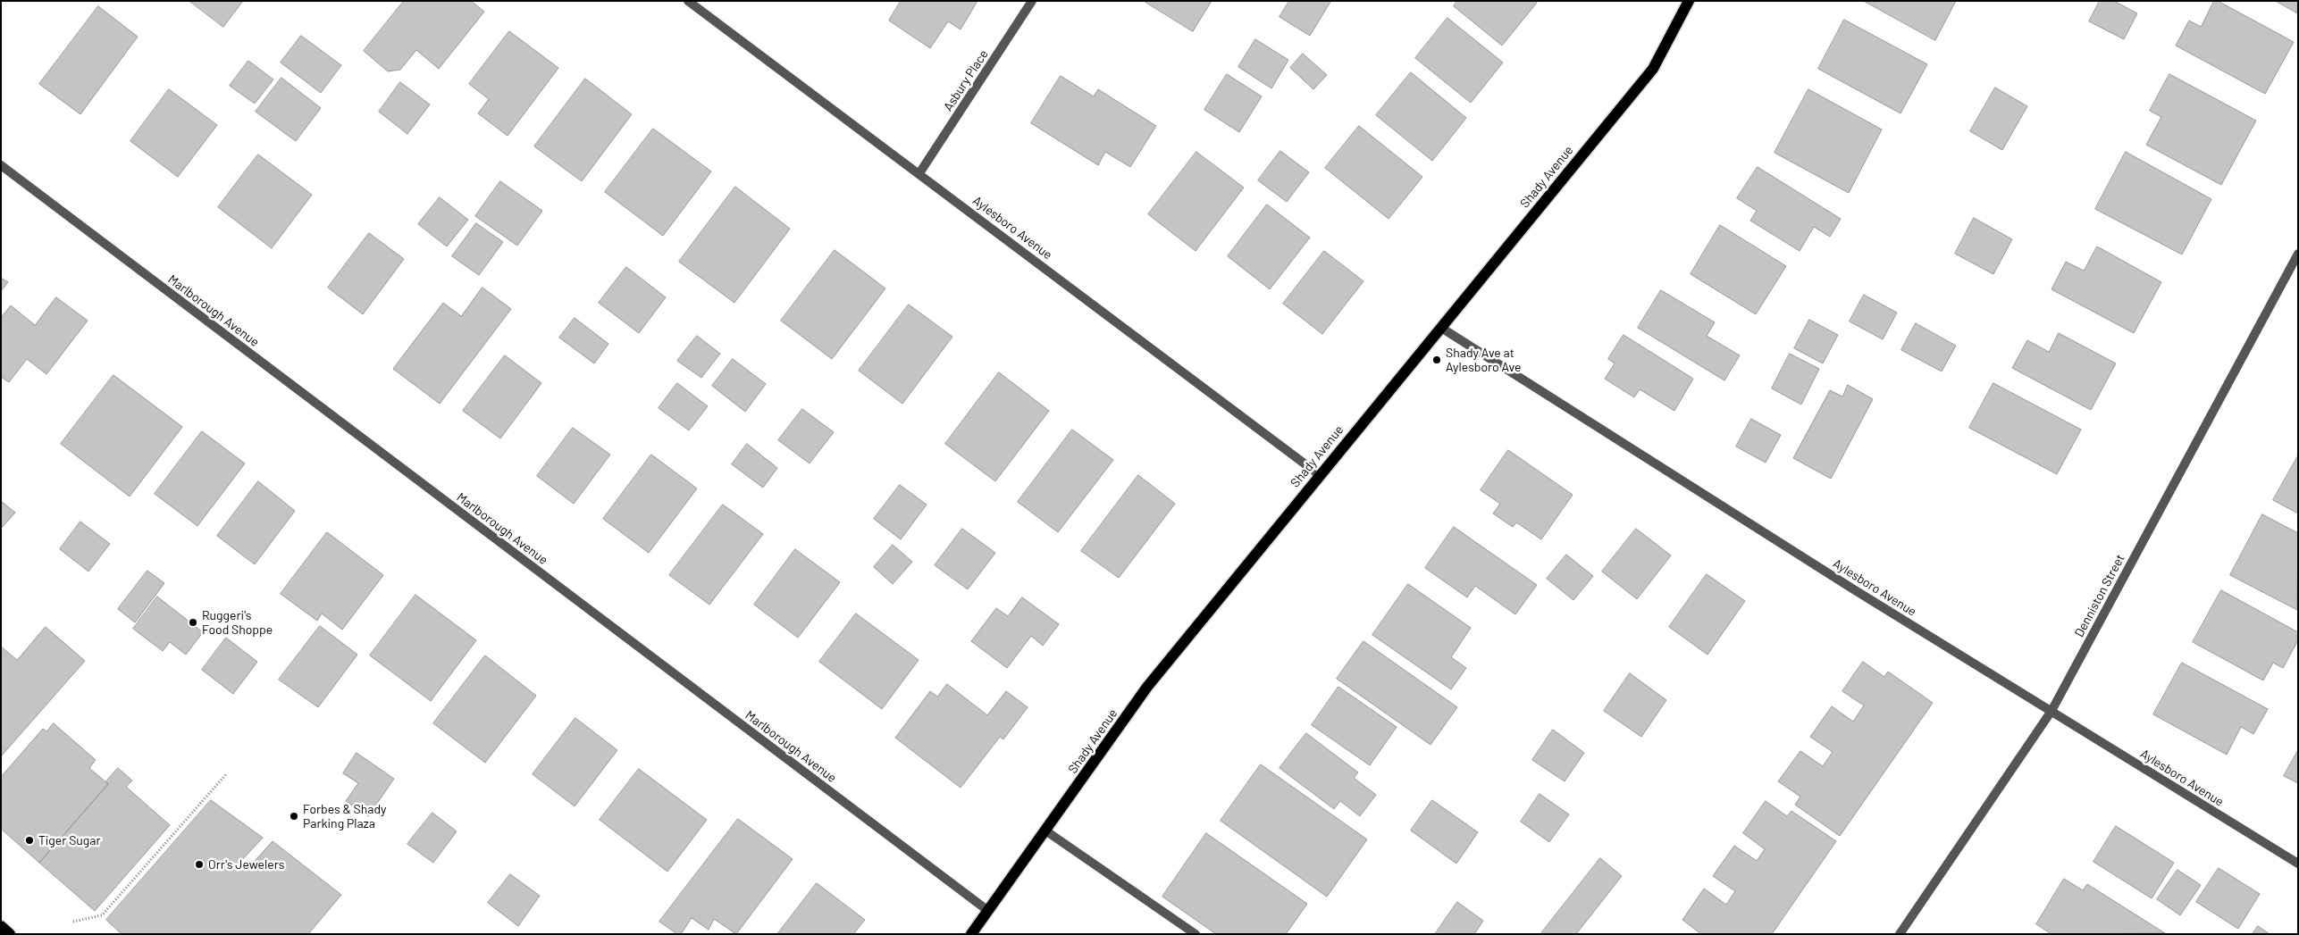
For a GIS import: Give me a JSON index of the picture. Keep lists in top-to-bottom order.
{
  "streets": {
    "main road": ["Shady Avenue"],
    "street": [
      "Asbury Place",
      "Aylesboro Avenue",
      "Marlborough Avenue",
      "Denniston Street"
    ]
  },
  "crossings": [
    ["Asbury Place", "Aylesboro Avenue"],
    ["Shady Avenue", "Aylesboro Avenue"],
    ["Shady Avenue", "Marlborough Avenue"],
    ["Aylesboro Avenue", "Denniston Street"]
  ],
  "places": [
    "Shady Ave at Aylesboro Ave",
    "Ruggeri's Food Shoppe",
    "Forbes & Shady Parking Plaza",
    "Tiger Sugar",
    "Orr's Jewelers"
  ]
}
